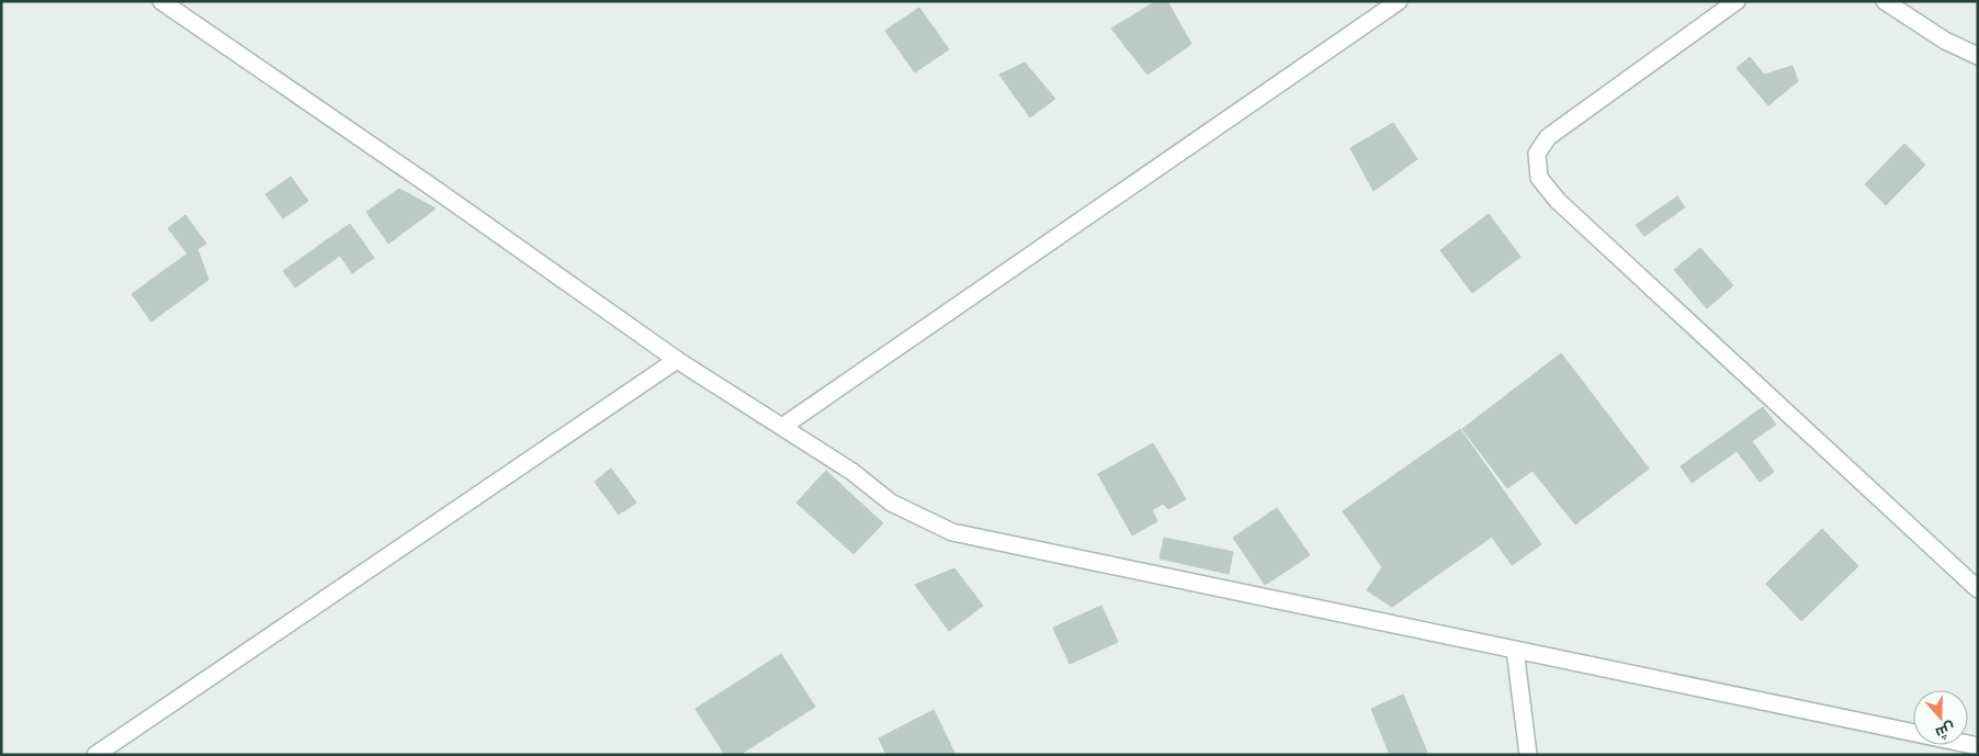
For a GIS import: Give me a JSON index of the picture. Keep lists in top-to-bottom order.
{
  "north": "bottom"
}
